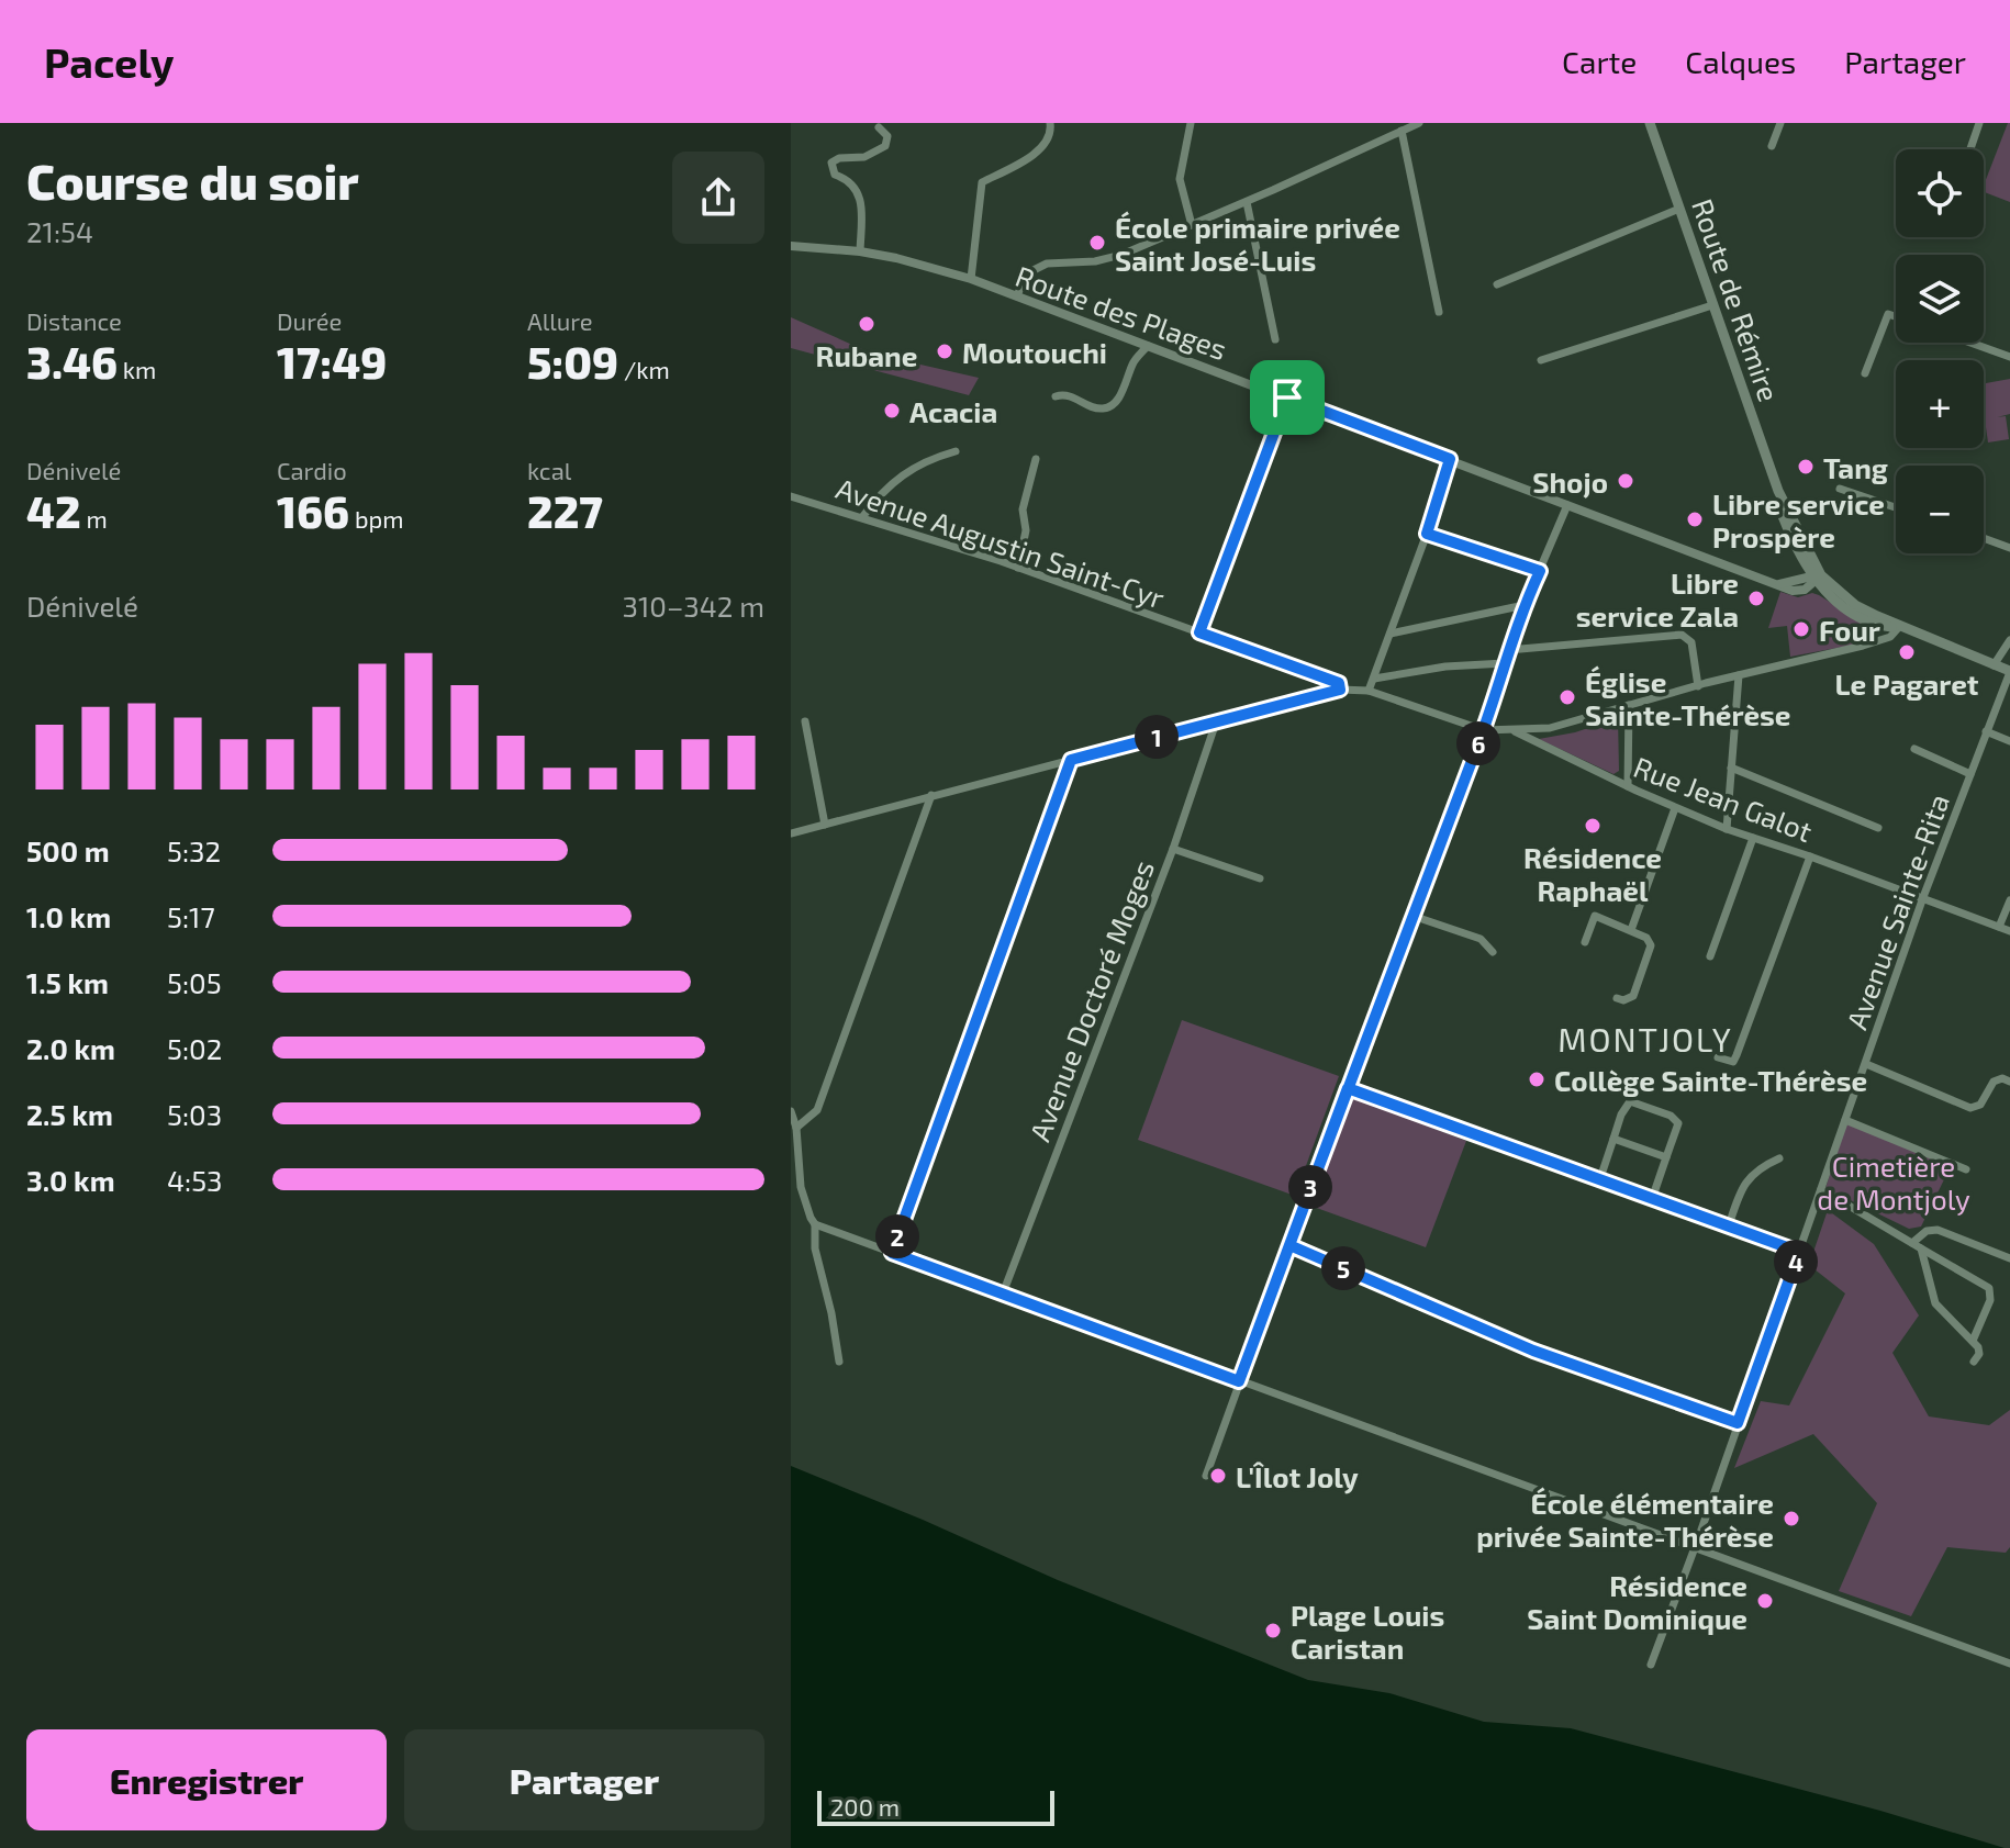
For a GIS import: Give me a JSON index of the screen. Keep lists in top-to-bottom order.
{
  "streets": {
    "main road": ["Route de Rémire"],
    "street": [
      "Route des Plages",
      "Avenue Augustin Saint-Cyr",
      "Rue Jean Galot",
      "Avenue Sainte-Rita",
      "Avenue Doctoré Moges"
    ]
  },
  "crossings": [
    ["Route de Rémire", "Route des Plages"],
    ["Rue Jean Galot", "Avenue Sainte-Rita"]
  ],
  "districts": ["MONTJOLY"],
  "parks": ["Cimetière de Montjoly"],
  "places": [
    "École primaire privée Saint José-Luis",
    "Rubane",
    "Moutouchi",
    "Acacia",
    "Tang",
    "Shojo",
    "Libre service Prospère",
    "Libre service Zala",
    "Four",
    "Le Pagaret",
    "Église Sainte-Thérèse",
    "Résidence Raphaël",
    "Collège Sainte-Thérèse",
    "L'Îlot Joly",
    "École élémentaire privée Sainte-Thérèse",
    "Résidence Saint Dominique",
    "Plage Louis Caristan"
  ],
  "scale_bar": "200 m",
  "page": {
    "header": "Pacely",
    "nav": ["Carte", "Calques", "Partager"],
    "heading": ["Course du soir", "21:54"],
    "map_buttons": ["+", "−"],
    "stats": [
      ["Distance", "3.46 km"],
      ["Durée", "17:49"],
      ["Allure", "5:09 /km"],
      ["Dénivelé", "42 m"],
      ["Cardio", "166 bpm"],
      ["kcal", "227"]
    ],
    "chart": ["Dénivelé", "310–342 m"],
    "pins": [
      "1",
      "6",
      "3",
      "2",
      "4",
      "5"
    ],
    "list": [
      {
        "name": "500 m",
        "note": "5:32"
      },
      {
        "name": "1.0 km",
        "note": "5:17"
      },
      {
        "name": "1.5 km",
        "note": "5:05"
      },
      {
        "name": "2.0 km",
        "note": "5:02"
      },
      {
        "name": "2.5 km",
        "note": "5:03"
      },
      {
        "name": "3.0 km",
        "note": "4:53"
      }
    ],
    "buttons": ["Enregistrer", "Partager"],
    "scale": "200 m"
  }
}
